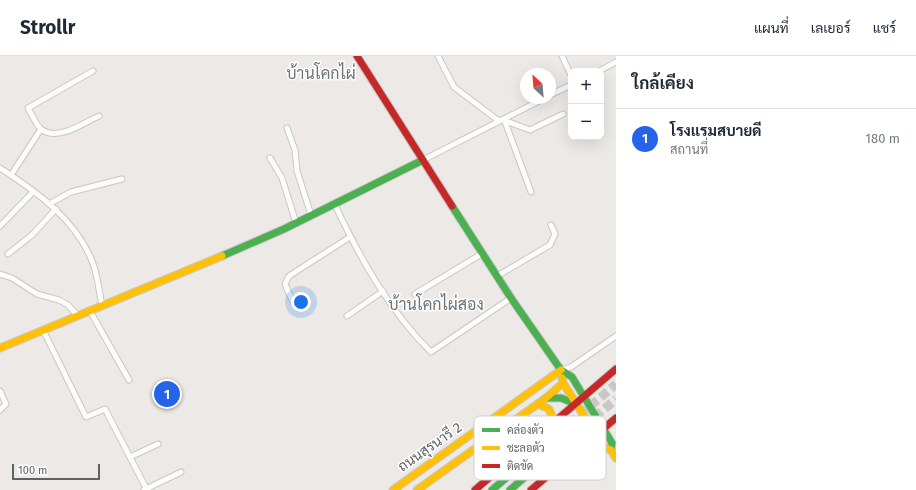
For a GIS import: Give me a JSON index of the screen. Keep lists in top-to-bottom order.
{
  "streets": {
    "main road": ["ถนนสุรนารี 2"]
  },
  "districts": ["บ้านโคกไผ่", "บ้านโคกไผ่สอง"],
  "legend": ["คล่องตัว", "ชะลอตัว", "ติดขัด"],
  "scale_bar": "100 m",
  "north": "top left",
  "page": {
    "header": "Strollr",
    "nav": ["แผนที่", "เลเยอร์", "แชร์"],
    "heading": "ใกล้เคียง",
    "map_buttons": ["+", "−"],
    "list": [
      {
        "mark": "1",
        "name": "โรงแรมสบายดี",
        "note": "สถานที่",
        "value": "180 m"
      }
    ],
    "pins": "1",
    "scale": "100 m"
  }
}
